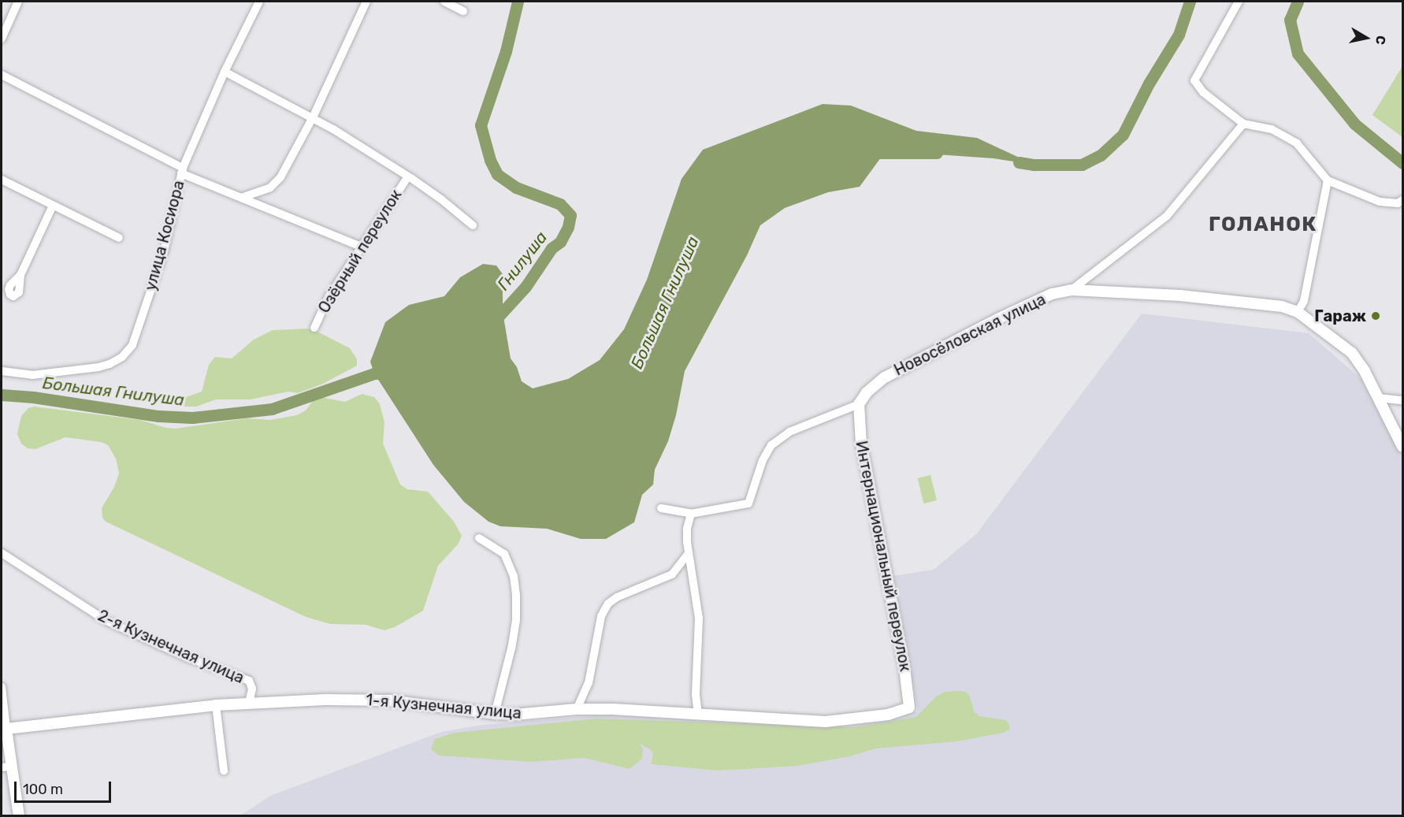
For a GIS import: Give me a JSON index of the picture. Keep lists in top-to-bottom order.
{
  "streets": {
    "street": [
      "улица Косиора",
      "Озёрный переулок",
      "Новосёловская улица",
      "Интернациональный переулок",
      "2-я Кузнечная улица",
      "1-я Кузнечная улица"
    ]
  },
  "crossings": [
    ["Новосёловская улица", "Интернациональный переулок"],
    ["Интернациональный переулок", "1-я Кузнечная улица"],
    ["2-я Кузнечная улица", "1-я Кузнечная улица"]
  ],
  "districts": ["ГОЛАНОК"],
  "water": ["Гнилуша", "Большая Гнилуша"],
  "places": ["Гараж"],
  "scale_bar": "100 m",
  "north": "right"
}
